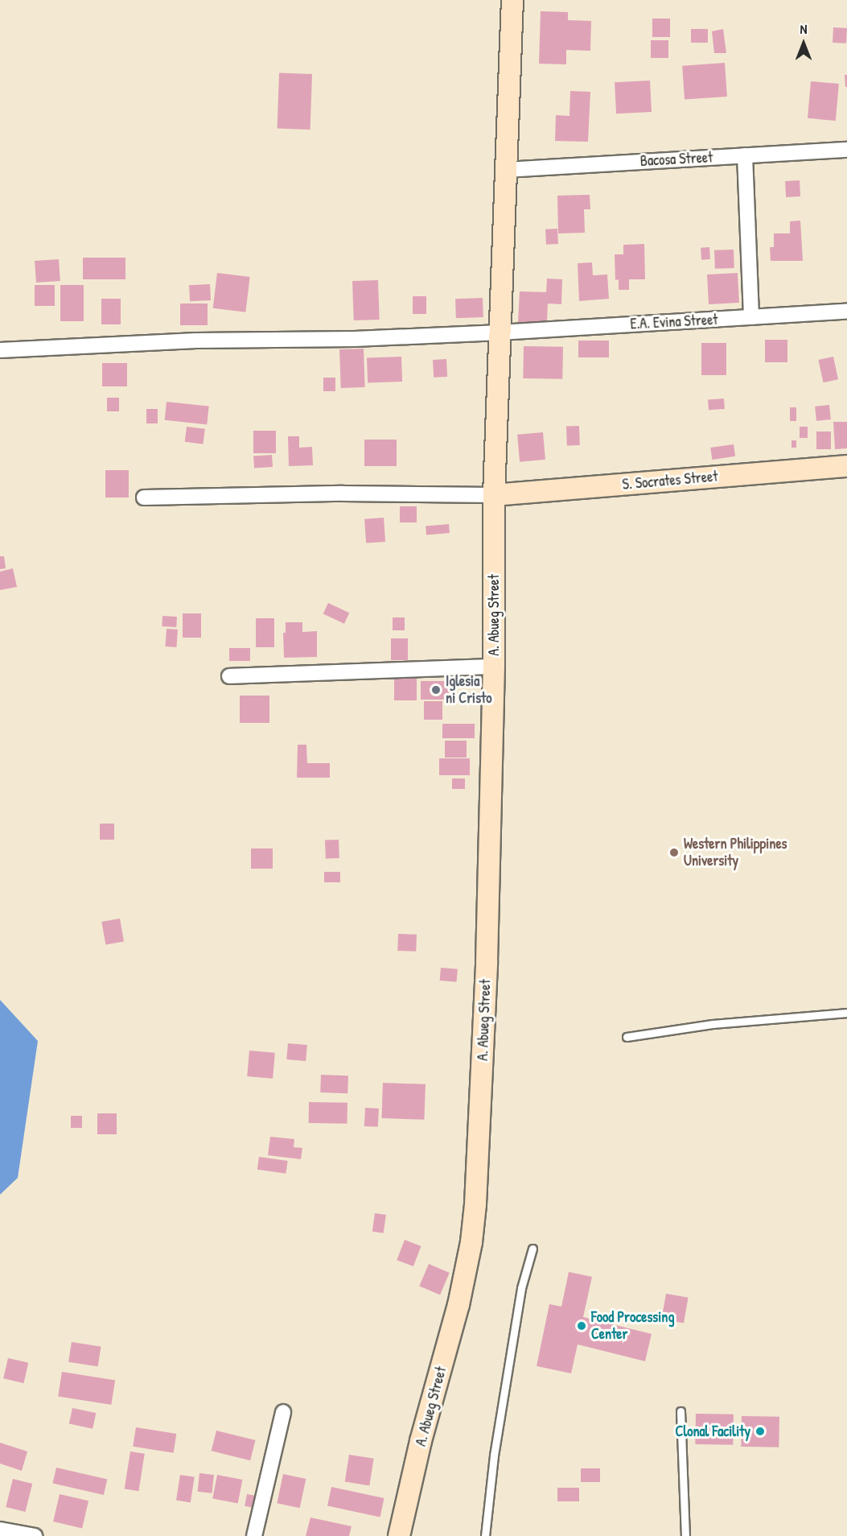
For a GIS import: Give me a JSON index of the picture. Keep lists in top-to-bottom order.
{
  "streets": {
    "street": [
      "Bacosa Street",
      "E.A. Evina Street",
      "S. Socrates Street",
      "A. Abueg Street"
    ]
  },
  "crossings": [
    ["Bacosa Street", "A. Abueg Street"],
    ["E.A. Evina Street", "A. Abueg Street"],
    ["S. Socrates Street", "A. Abueg Street"]
  ],
  "places": [
    "Iglesia ni Cristo",
    "Western Philippines University",
    "Food Processing Center",
    "Clonal Facility"
  ],
  "north": "top"
}
